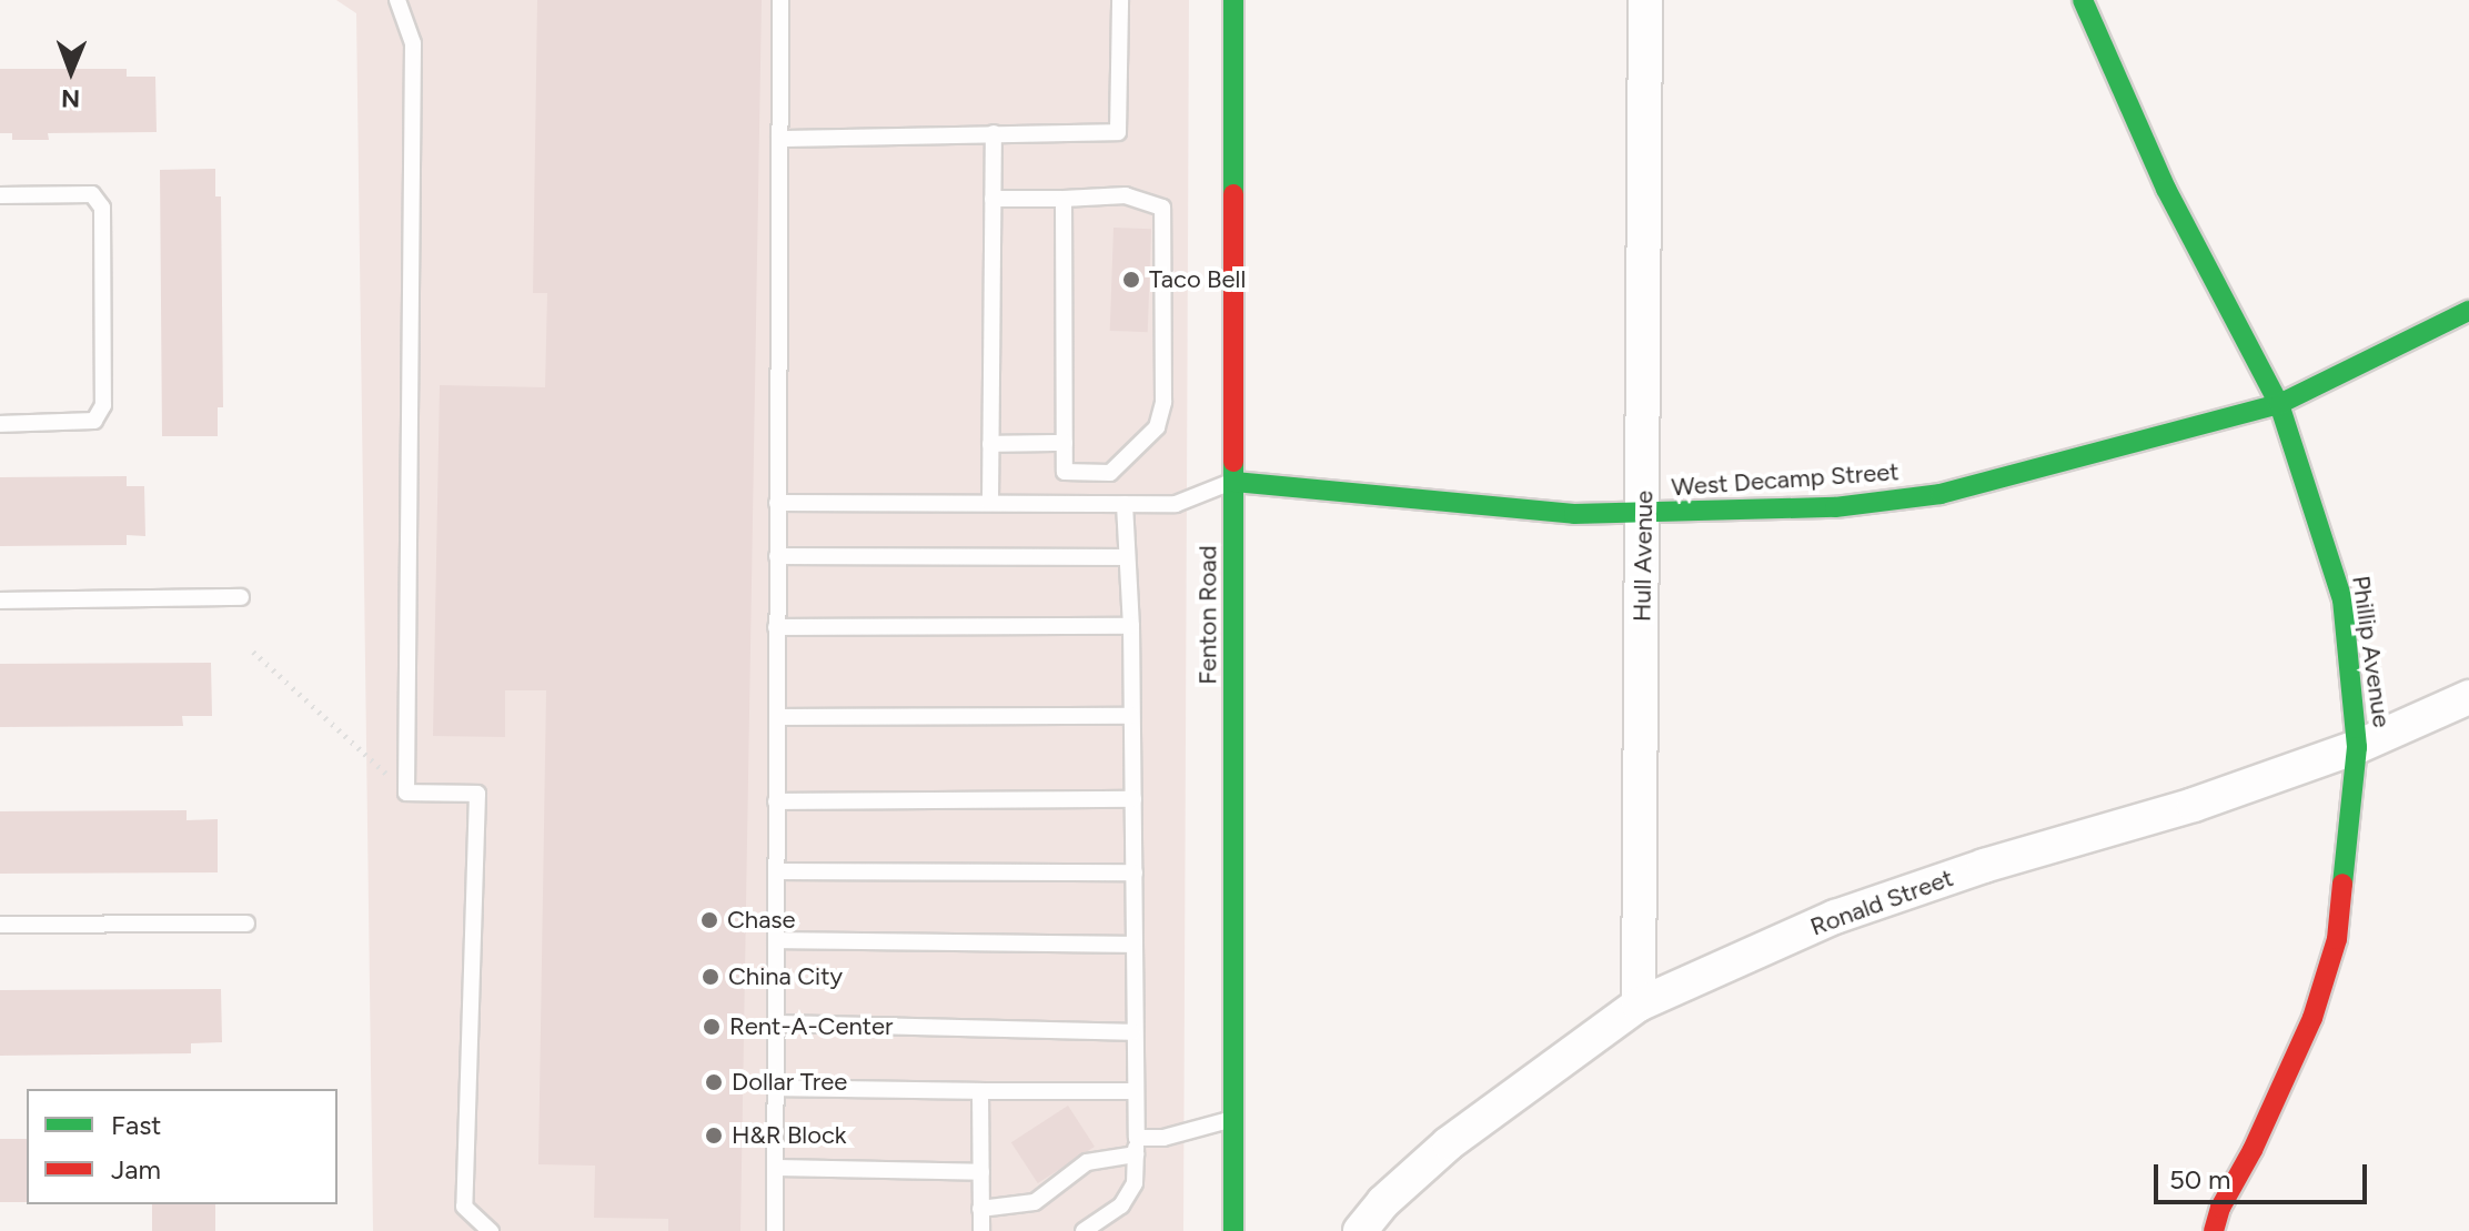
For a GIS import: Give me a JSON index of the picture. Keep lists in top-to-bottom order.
{
  "streets": {
    "street": [
      "West Decamp Street",
      "Hull Avenue",
      "Fenton Road",
      "Phillip Avenue",
      "Ronald Street"
    ]
  },
  "crossings": [
    ["West Decamp Street", "Hull Avenue"],
    ["West Decamp Street", "Fenton Road"],
    ["West Decamp Street", "Phillip Avenue"],
    ["Hull Avenue", "Ronald Street"],
    ["Phillip Avenue", "Ronald Street"]
  ],
  "places": [
    "Taco Bell",
    "Chase",
    "China City",
    "Rent-A-Center",
    "Dollar Tree",
    "H&R Block"
  ],
  "legend": ["Fast", "Jam"],
  "scale_bar": "50 m",
  "north": "bottom"
}
